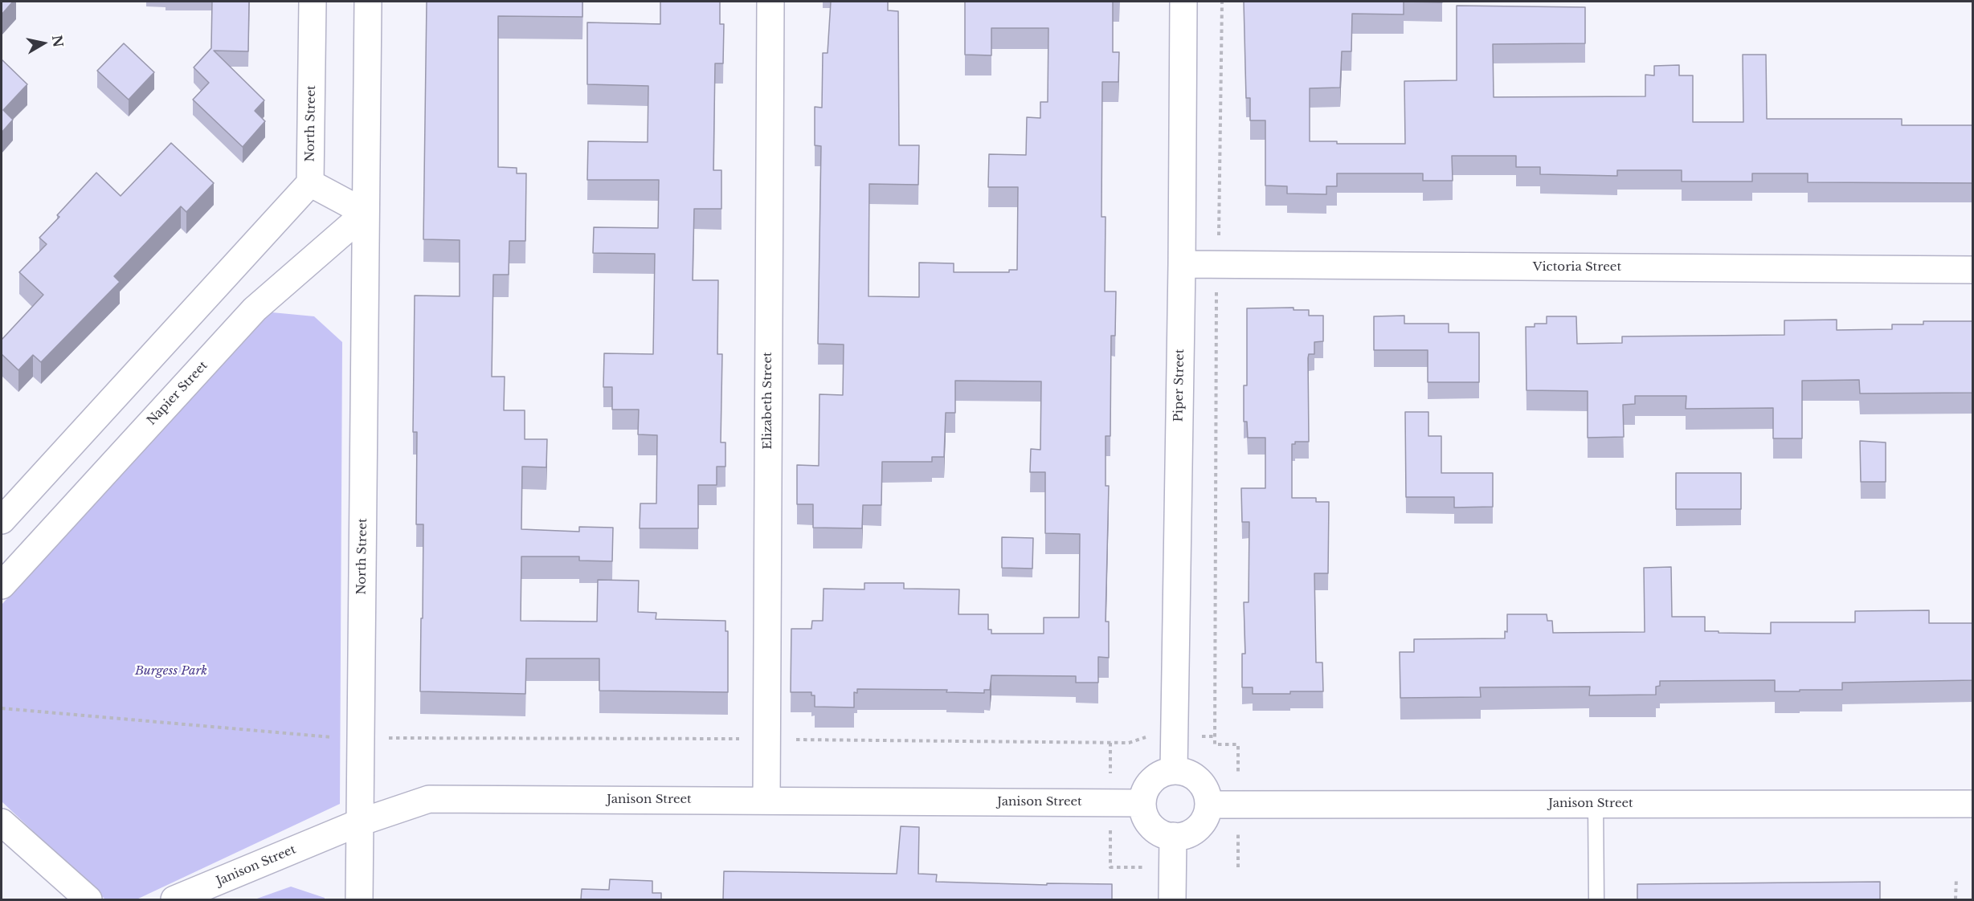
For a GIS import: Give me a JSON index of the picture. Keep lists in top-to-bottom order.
{
  "streets": {
    "street": [
      "North Street",
      "Victoria Street",
      "Piper Street",
      "Napier Street",
      "Elizabeth Street",
      "Janison Street"
    ]
  },
  "crossings": [
    ["North Street", "Napier Street"],
    ["North Street", "Janison Street"],
    ["Victoria Street", "Piper Street"],
    ["Piper Street", "Janison Street"],
    ["Elizabeth Street", "Janison Street"]
  ],
  "parks": ["Burgess Park"],
  "north": "right"
}
